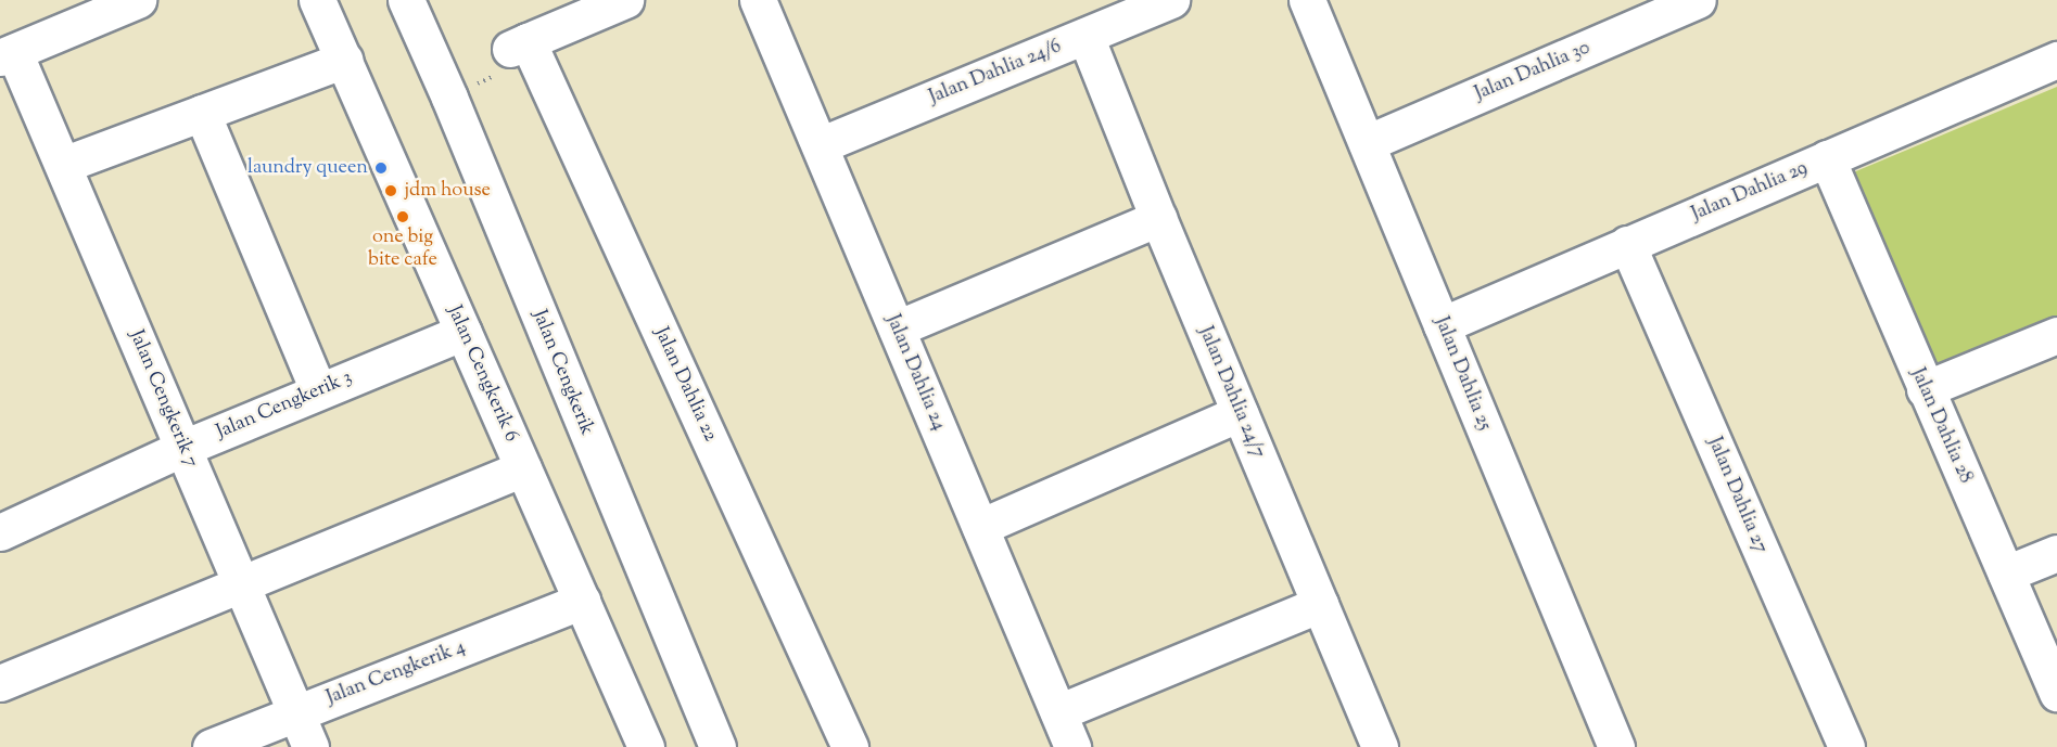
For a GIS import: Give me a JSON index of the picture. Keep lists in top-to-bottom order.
{
  "streets": {
    "street": [
      "Jalan Dahlia 30",
      "Jalan Dahlia 24/6",
      "Jalan Dahlia 29",
      "Jalan Cengkerik",
      "Jalan Dahlia 24",
      "Jalan Cengkerik 6",
      "Jalan Dahlia 25",
      "Jalan Dahlia 22",
      "Jalan Dahlia 24/7",
      "Jalan Cengkerik 7",
      "Jalan Cengkerik 3",
      "Jalan Dahlia 28",
      "Jalan Dahlia 27",
      "Jalan Cengkerik 4"
    ]
  },
  "crossings": [
    ["Jalan Dahlia 30", "Jalan Dahlia 25"],
    ["Jalan Dahlia 24/6", "Jalan Dahlia 24"],
    ["Jalan Dahlia 24/6", "Jalan Dahlia 24/7"],
    ["Jalan Dahlia 29", "Jalan Dahlia 25"],
    ["Jalan Dahlia 29", "Jalan Dahlia 28"],
    ["Jalan Dahlia 29", "Jalan Dahlia 27"],
    ["Jalan Cengkerik 6", "Jalan Cengkerik 3"],
    ["Jalan Cengkerik 6", "Jalan Cengkerik 4"],
    ["Jalan Cengkerik 7", "Jalan Cengkerik 3"],
    ["Jalan Cengkerik 7", "Jalan Cengkerik 4"]
  ],
  "places": ["laundry queen", "jdm house", "one big bite cafe"]
}
